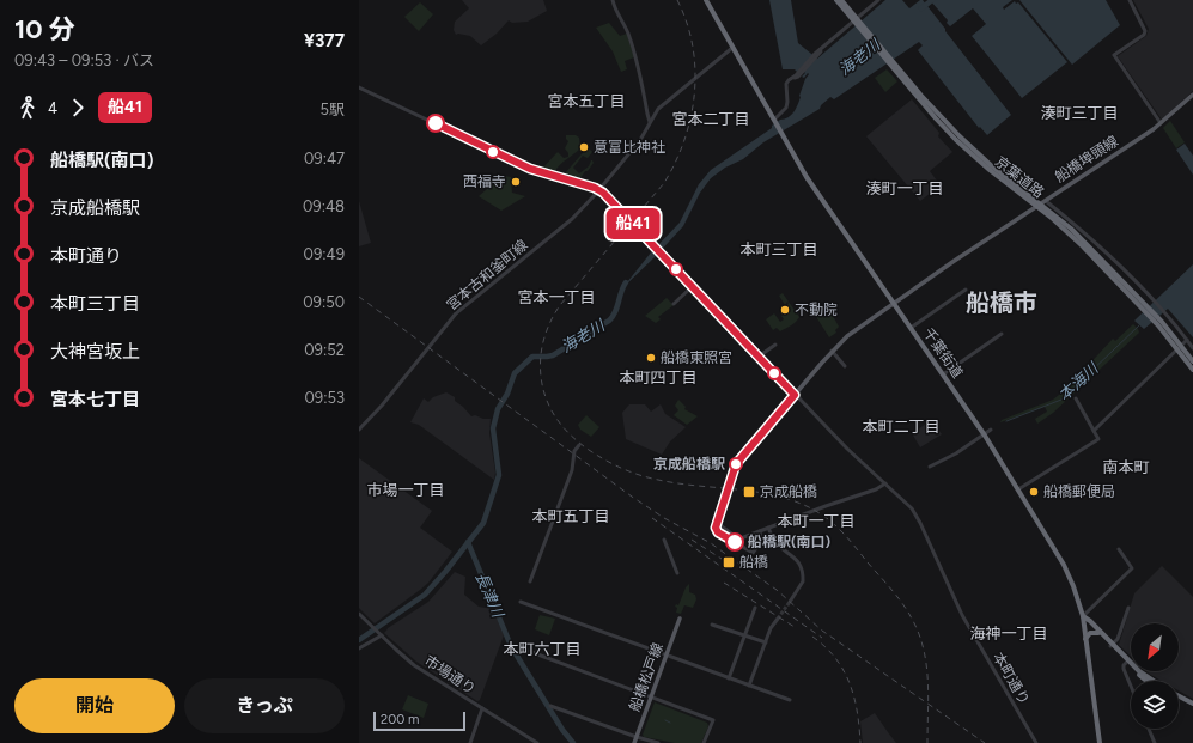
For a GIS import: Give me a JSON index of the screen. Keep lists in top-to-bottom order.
{
  "streets": {
    "highway": ["京葉道路", "千葉街道"],
    "main road": ["船橋埠頭線", "船橋松戸線"],
    "street": ["宮本古和釜町線", "市場通り", "本町通り"]
  },
  "crossings": [
    ["船橋埠頭線", "千葉街道"],
    ["船橋埠頭線", "本町通り"],
    ["宮本古和釜町線", "本町通り"]
  ],
  "districts": [
    "宮本五丁目",
    "湊町三丁目",
    "宮本二丁目",
    "湊町一丁目",
    "本町三丁目",
    "宮本一丁目",
    "船橋市",
    "本町四丁目",
    "本町二丁目",
    "南本町",
    "市場一丁目",
    "本町五丁目",
    "本町一丁目",
    "海神一丁目",
    "本町六丁目"
  ],
  "water": ["海老川", "本海川", "長津川"],
  "places": {
    "other": [
      "意富比神社",
      "西福寺",
      "不動院",
      "船橋東照宮",
      "京成船橋駅",
      "船橋郵便局",
      "船橋駅(南口)"
    ],
    "transit": ["京成船橋", "船橋"]
  },
  "lines": ["bus line 船41"],
  "scale_bar": "200 m",
  "north": "bottom left",
  "page": {
    "heading": ["10 分", "09:43 – 09:53 · バス", "¥377"],
    "on_map": "船41",
    "legs": ["4", "船41", "5駅"],
    "list": [
      {
        "name": "船橋駅(南口)",
        "value": "09:47"
      },
      {
        "name": "京成船橋駅",
        "value": "09:48"
      },
      {
        "name": "本町通り",
        "value": "09:49"
      },
      {
        "name": "本町三丁目",
        "value": "09:50"
      },
      {
        "name": "大神宮坂上",
        "value": "09:52"
      },
      {
        "name": "宮本七丁目",
        "value": "09:53"
      }
    ],
    "buttons": ["開始", "きっぷ"],
    "scale": "200 m"
  }
}
